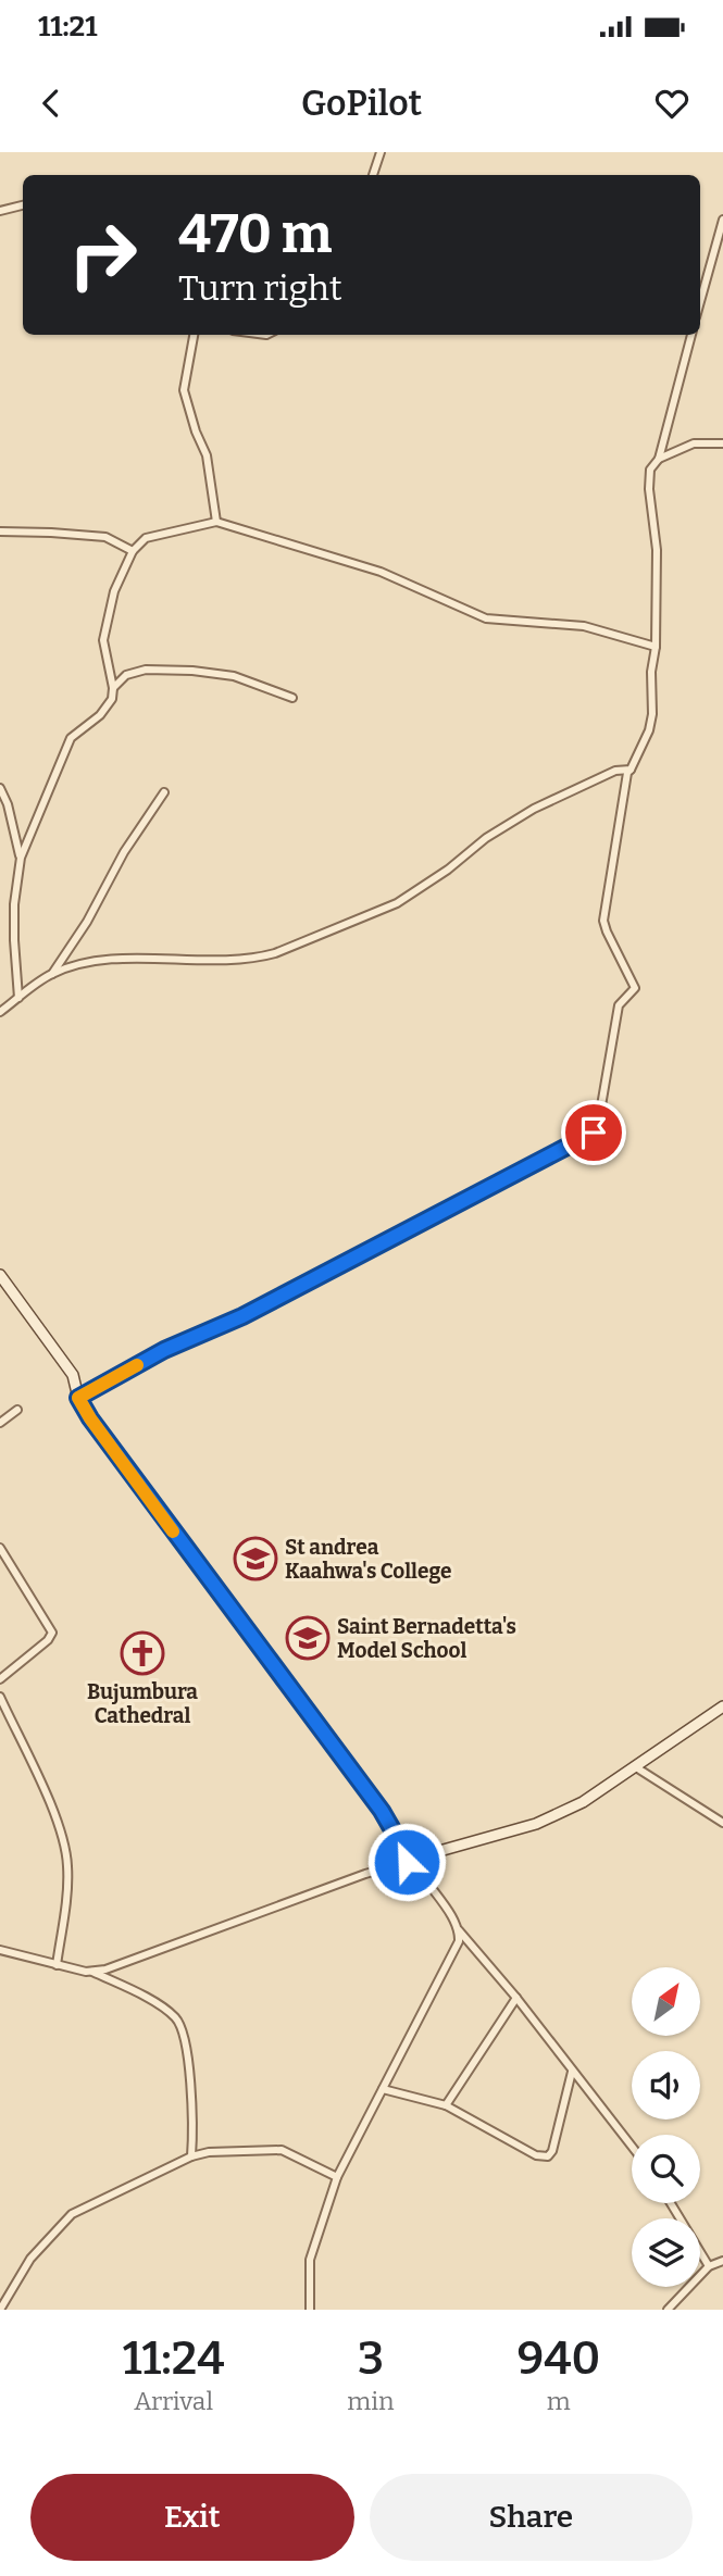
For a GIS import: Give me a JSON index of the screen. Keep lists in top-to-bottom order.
{
  "places": {
    "school or university": ["St andrea Kaahwa's College", "Saint Bernadetta's Model School"],
    "church": ["Bujumbura Cathedral"]
  },
  "north": "top right",
  "page": {
    "status": "11:21",
    "header": "GoPilot",
    "turn": ["470 m", "Turn right"],
    "eta": [
      "11:24",
      "Arrival",
      "3",
      "min",
      "940",
      "m"
    ],
    "buttons": ["Exit", "Share"]
  }
}
